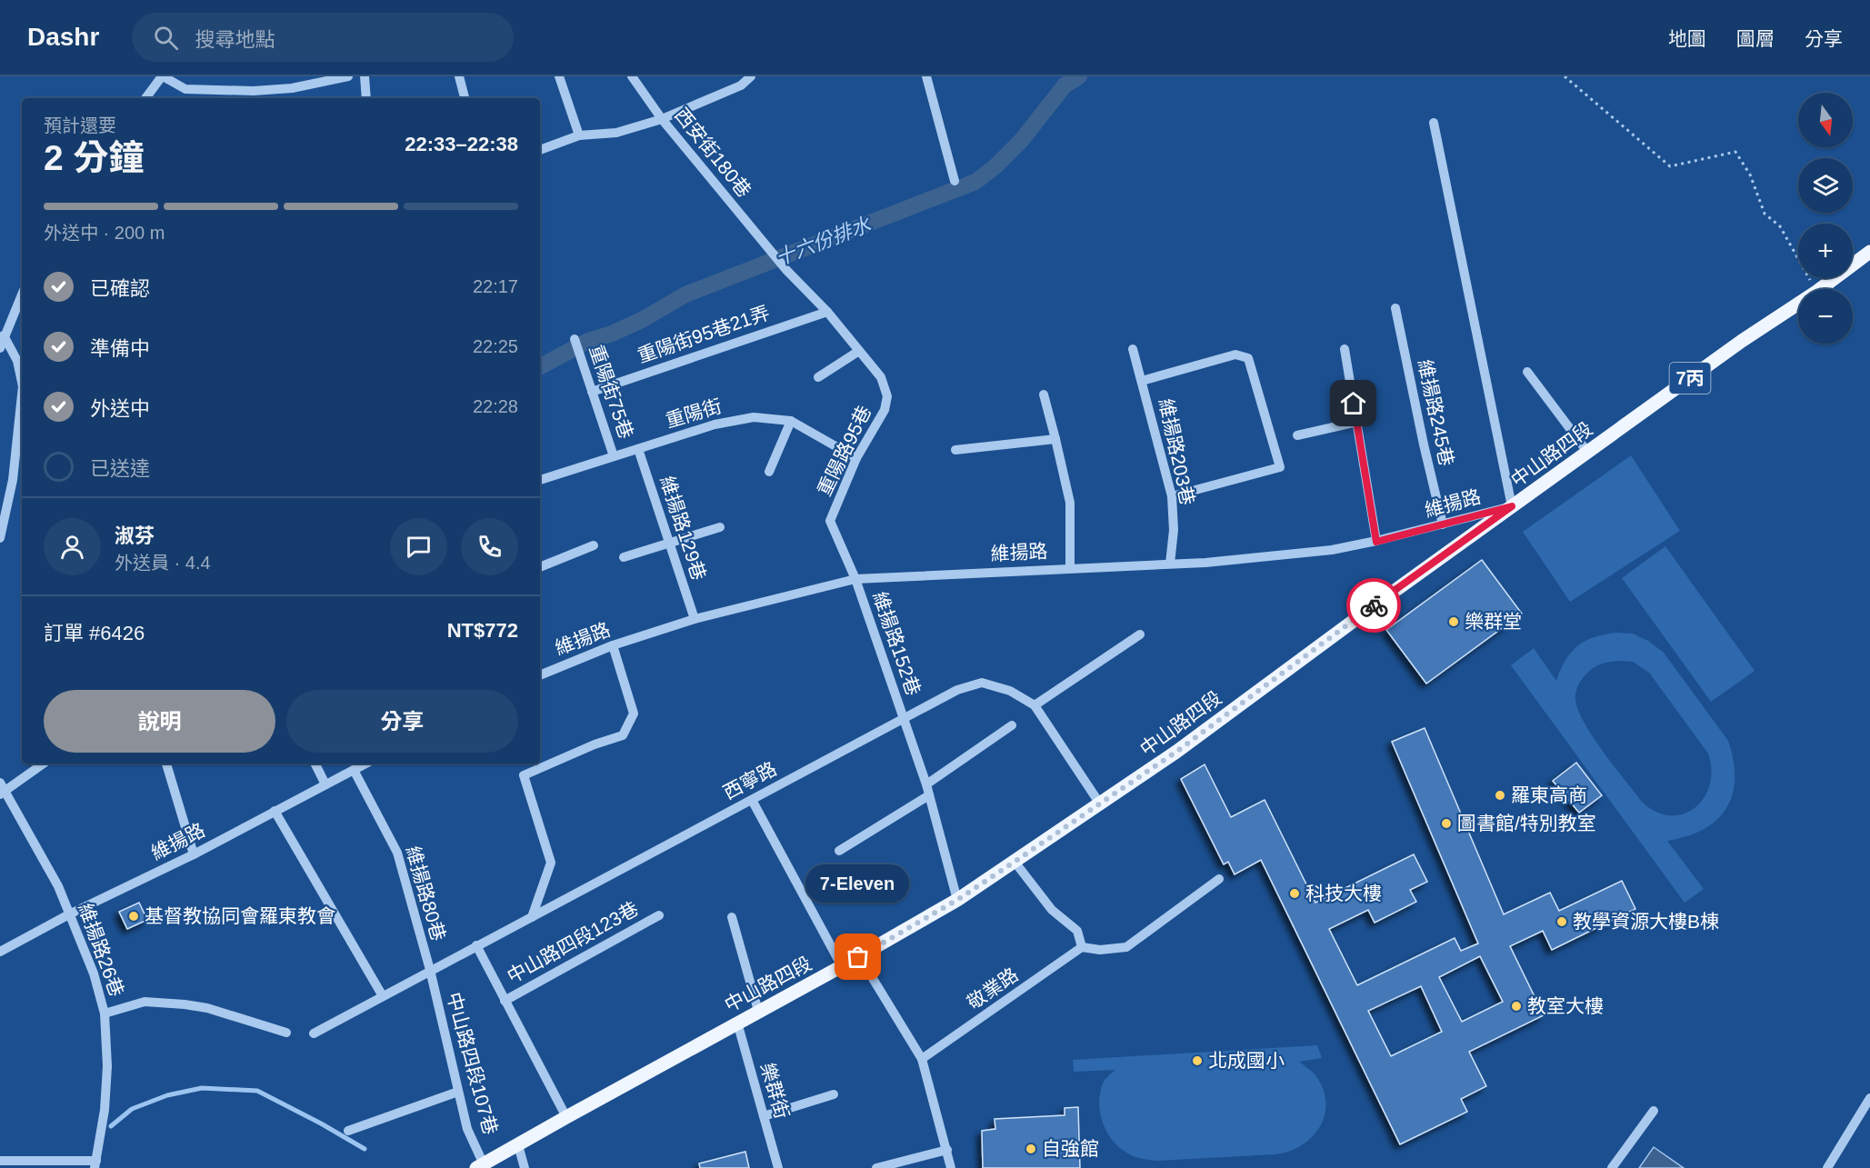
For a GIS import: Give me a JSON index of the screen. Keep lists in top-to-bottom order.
{
  "streets": {
    "main road": ["7丙", "中山路四段"],
    "street": [
      "西安街180巷",
      "重陽街95巷21弄",
      "重陽街75巷",
      "維揚路245巷",
      "重陽街",
      "重陽路95巷",
      "維揚路203巷",
      "維揚路",
      "維揚路129巷",
      "維揚路152巷",
      "西寧路",
      "維揚路80巷",
      "中山路四段123巷",
      "維揚路26巷",
      "敬業路",
      "中山路四段107巷",
      "樂群街"
    ]
  },
  "crossings": [
    ["西安街180巷", "重陽路95巷"],
    ["重陽街95巷21弄", "重陽街75巷"],
    ["重陽街95巷21弄", "重陽路95巷"],
    ["重陽街75巷", "重陽街"],
    ["維揚路245巷", "維揚路"],
    ["重陽街", "重陽路95巷"],
    ["重陽街", "維揚路129巷"],
    ["重陽路95巷", "維揚路"],
    ["重陽路95巷", "維揚路152巷"],
    ["維揚路203巷", "維揚路"],
    ["中山路四段", "維揚路"],
    ["中山路四段", "維揚路152巷"],
    ["中山路四段", "西寧路"],
    ["中山路四段", "中山路四段123巷"],
    ["中山路四段", "中山路四段107巷"],
    ["中山路四段", "樂群街"],
    ["維揚路", "維揚路129巷"],
    ["維揚路", "維揚路152巷"],
    ["維揚路", "維揚路80巷"],
    ["維揚路", "維揚路26巷"],
    ["維揚路152巷", "西寧路"],
    ["西寧路", "維揚路80巷"],
    ["西寧路", "中山路四段123巷"],
    ["西寧路", "中山路四段107巷"],
    ["維揚路80巷", "中山路四段107巷"]
  ],
  "water": ["十六份排水"],
  "places": [
    "樂群堂",
    "羅東高商",
    "圖書館/特別教室",
    "科技大樓",
    "基督教協同會羅東教會",
    "教學資源大樓B棟",
    "7-Eleven",
    "教室大樓",
    "北成國小",
    "自強館"
  ],
  "north": "bottom",
  "page": {
    "header": "Dashr",
    "search": "搜尋地點",
    "nav": ["地圖", "圖層", "分享"],
    "map_buttons": ["+", "−"],
    "heading": ["2 分鐘", "預計還要", "22:33–22:38"],
    "panel": [
      "淑芬",
      "外送員 · 4.4",
      "訂單 #6426",
      "NT$772"
    ],
    "bar": "外送中 · 200 m",
    "list": [
      ["已確認", "22:17"],
      ["準備中", "22:25"],
      ["外送中", "22:28"],
      "已送達"
    ],
    "buttons": ["說明", "分享"],
    "bubble": "7-Eleven"
  }
}
